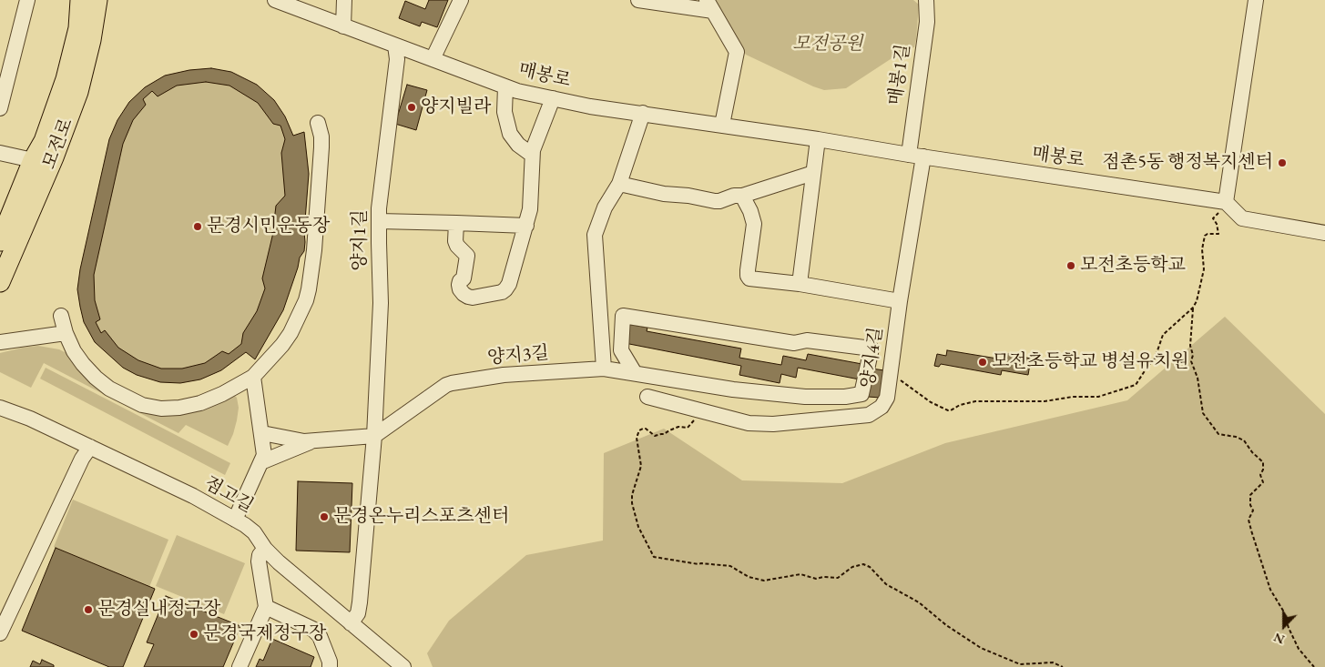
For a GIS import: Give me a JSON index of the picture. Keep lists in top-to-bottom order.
{
  "streets": {
    "main road": ["모전로"],
    "street": [
      "매봉1길",
      "매봉로",
      "양지1길",
      "양지3길",
      "양지4길",
      "점고길"
    ]
  },
  "crossings": [
    ["매봉1길", "매봉로"],
    ["매봉1길", "양지4길"],
    ["매봉로", "양지1길"],
    ["매봉로", "양지4길"],
    ["양지1길", "양지3길"],
    ["양지1길", "점고길"]
  ],
  "parks": ["모전공원"],
  "places": [
    "양지빌라",
    "점촌5동 행정복지센터",
    "문경시민운동장",
    "모전초등학교",
    "모전초등학교 병설유치원",
    "문경온누리스포츠센터",
    "문경실내정구장",
    "문경국제정구장"
  ],
  "north": "bottom"
}
